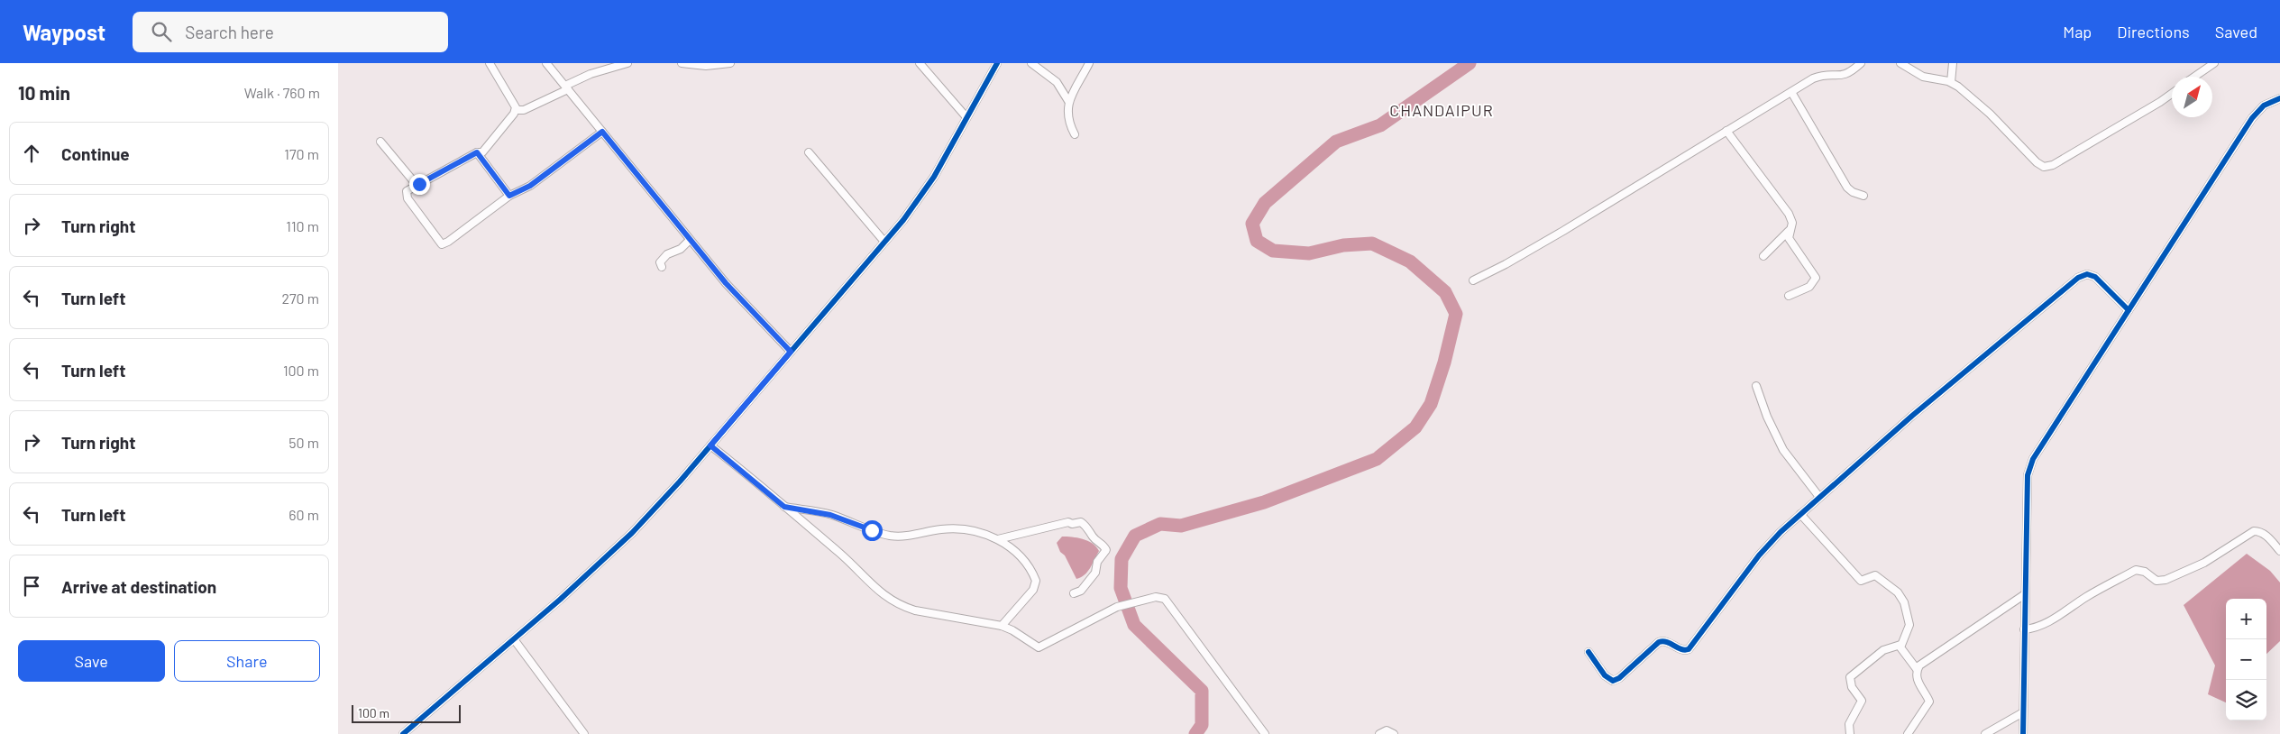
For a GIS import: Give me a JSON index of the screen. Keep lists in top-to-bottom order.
{
  "districts": ["CHANDAIPUR"],
  "scale_bar": "100 m",
  "north": "top right",
  "page": {
    "header": "Waypost",
    "search": "Search here",
    "nav": ["Map", "Directions", "Saved"],
    "heading": ["10 min", "Walk · 760 m"],
    "list": [
      ["Continue", "170 m"],
      ["Turn right", "110 m"],
      ["Turn left", "270 m"],
      ["Turn left", "100 m"],
      ["Turn right", "50 m"],
      ["Turn left", "60 m"],
      "Arrive at destination"
    ],
    "map_buttons": ["+", "−"],
    "buttons": ["Save", "Share"],
    "scale": "100 m"
  }
}
